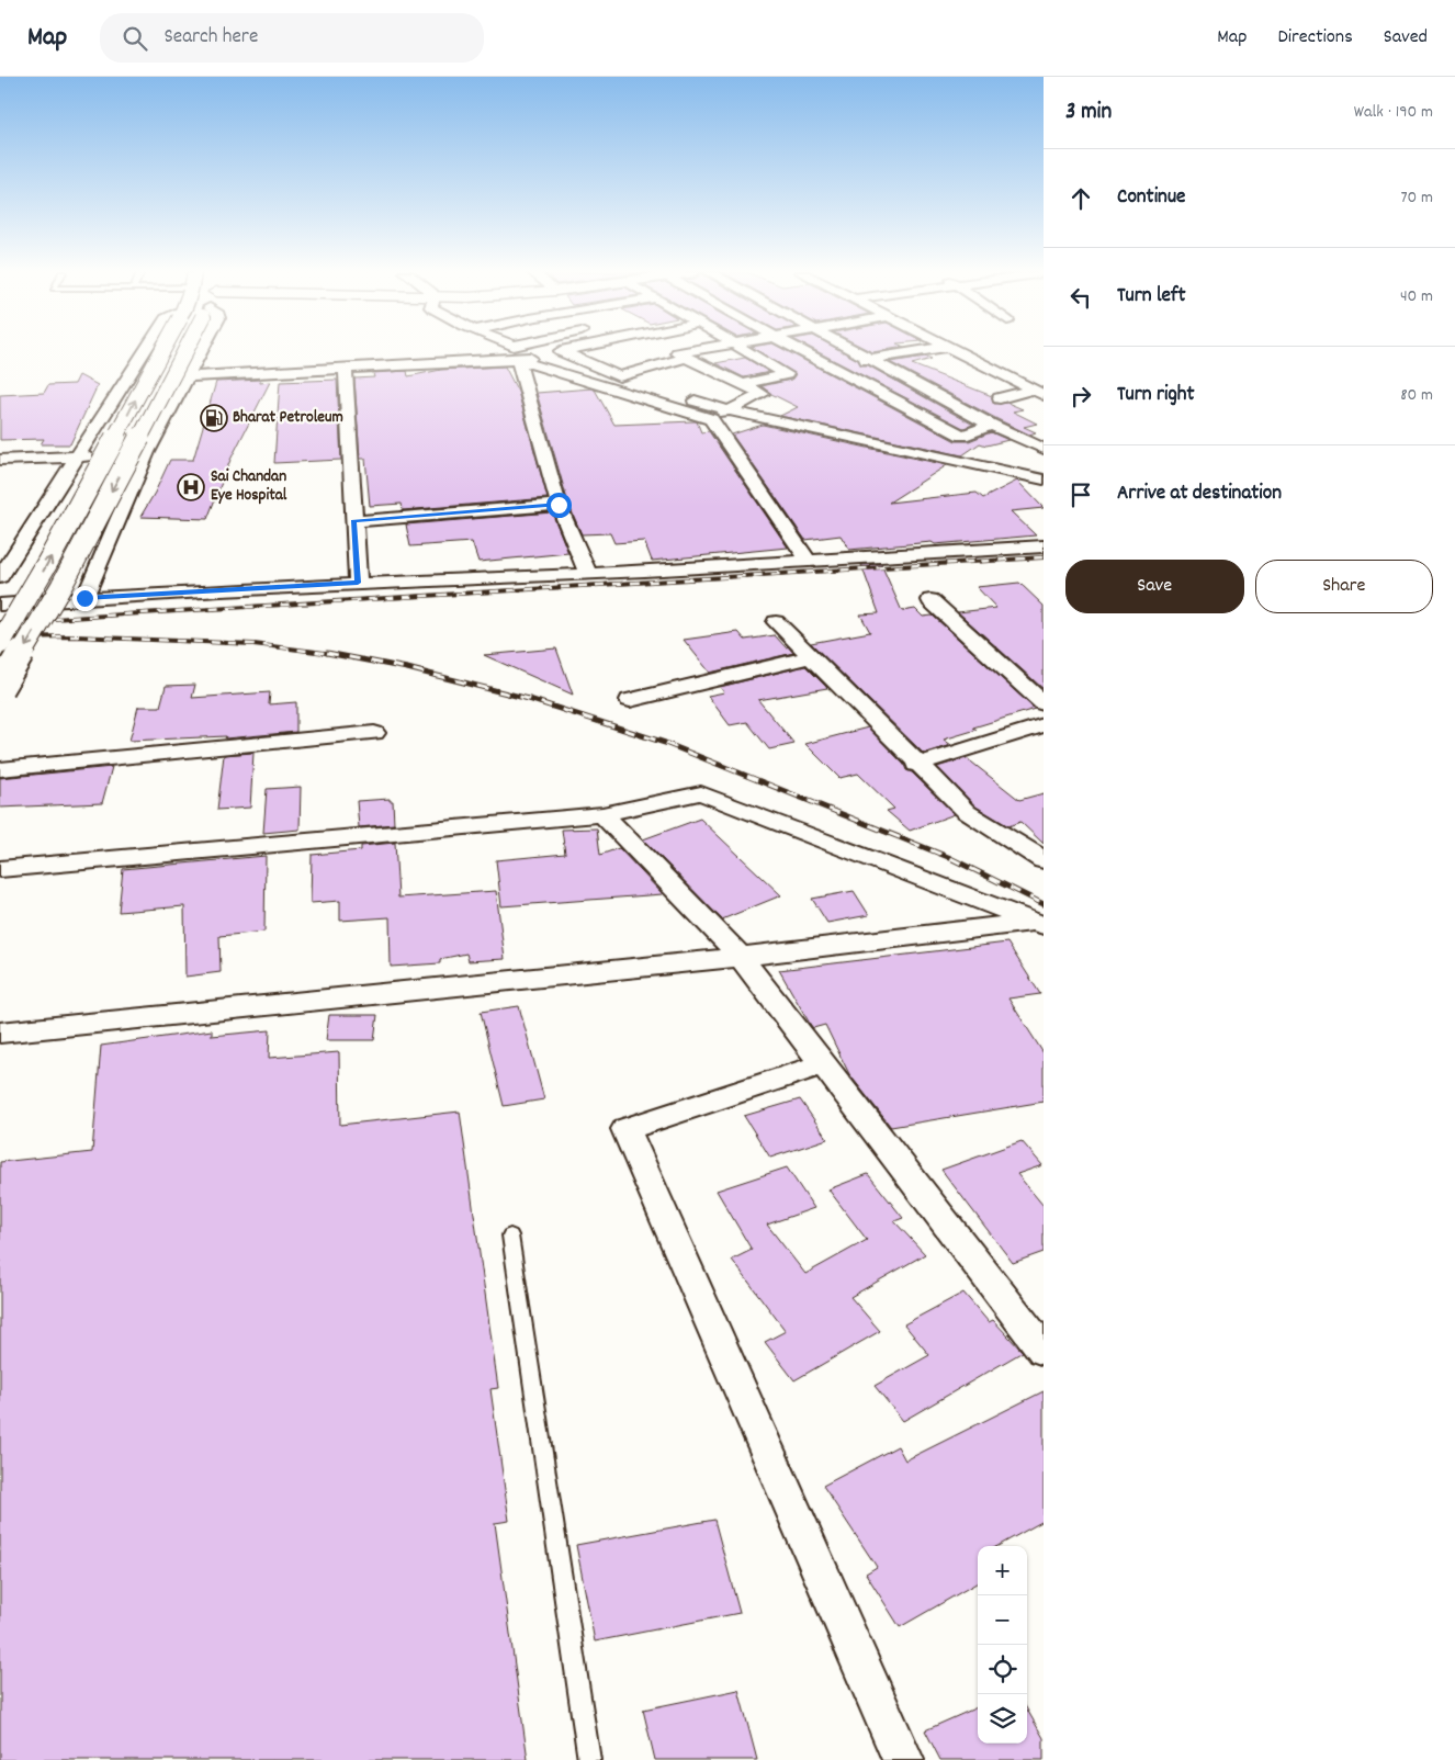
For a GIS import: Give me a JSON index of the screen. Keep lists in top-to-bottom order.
{
  "places": {
    "fuel station": ["Bharat Petroleum"],
    "hospital": ["Sai Chandan Eye Hospital"]
  },
  "page": {
    "header": "Map",
    "search": "Search here",
    "nav": ["Map", "Directions", "Saved"],
    "heading": ["3 min", "Walk · 190 m"],
    "list": [
      ["Continue", "70 m"],
      ["Turn left", "40 m"],
      ["Turn right", "80 m"],
      "Arrive at destination"
    ],
    "buttons": ["Save", "Share"],
    "map_buttons": ["+", "−"]
  }
}
